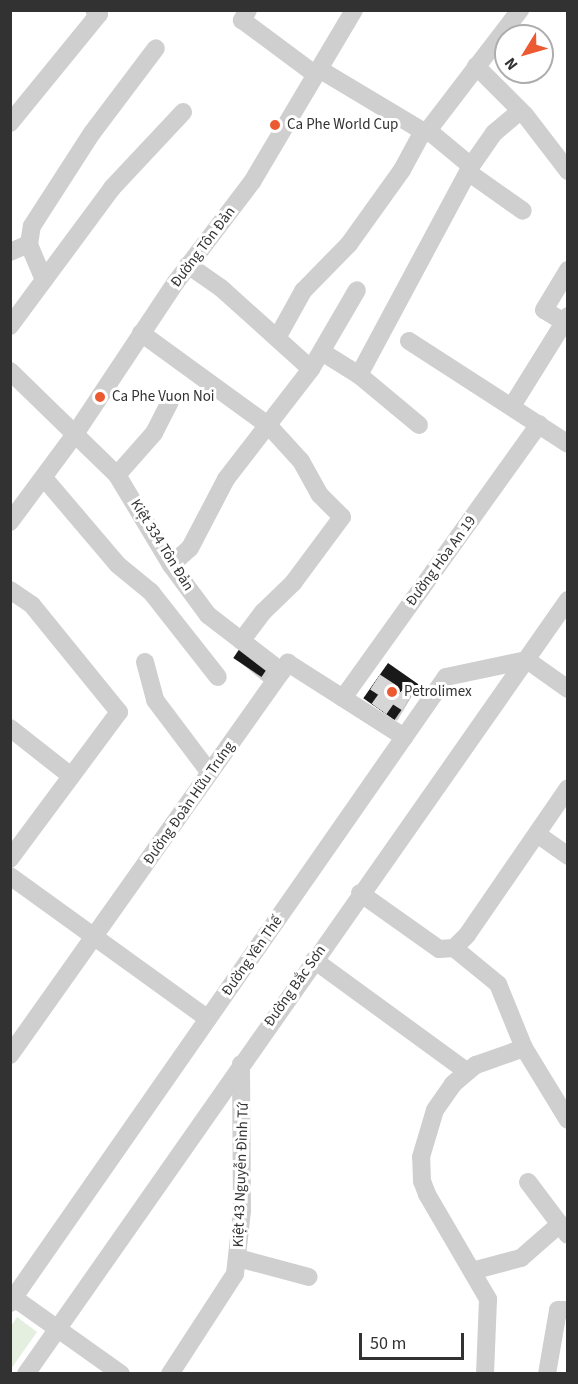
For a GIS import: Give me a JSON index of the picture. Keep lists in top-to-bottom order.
{
  "streets": {
    "street": [
      "Đường Tôn Đản",
      "Kiệt 334 Tôn Đản",
      "Đường Hòa An 19",
      "Đường Đoàn Hữu Trưng",
      "Đường Yên Thế",
      "Đường Bắc Sơn",
      "Kiệt 43 Nguyễn Đình Tứ"
    ]
  },
  "crossings": [
    ["Đường Tôn Đản", "Kiệt 334 Tôn Đản"],
    ["Kiệt 334 Tôn Đản", "Đường Đoàn Hữu Trưng"],
    ["Đường Yên Thế", "Đường Bắc Sơn"],
    ["Đường Bắc Sơn", "Kiệt 43 Nguyễn Đình Tứ"]
  ],
  "places": ["Ca Phe World Cup", "Ca Phe Vuon Noi", "Petrolimex"],
  "scale_bar": "50 m",
  "north": "bottom left"
}
